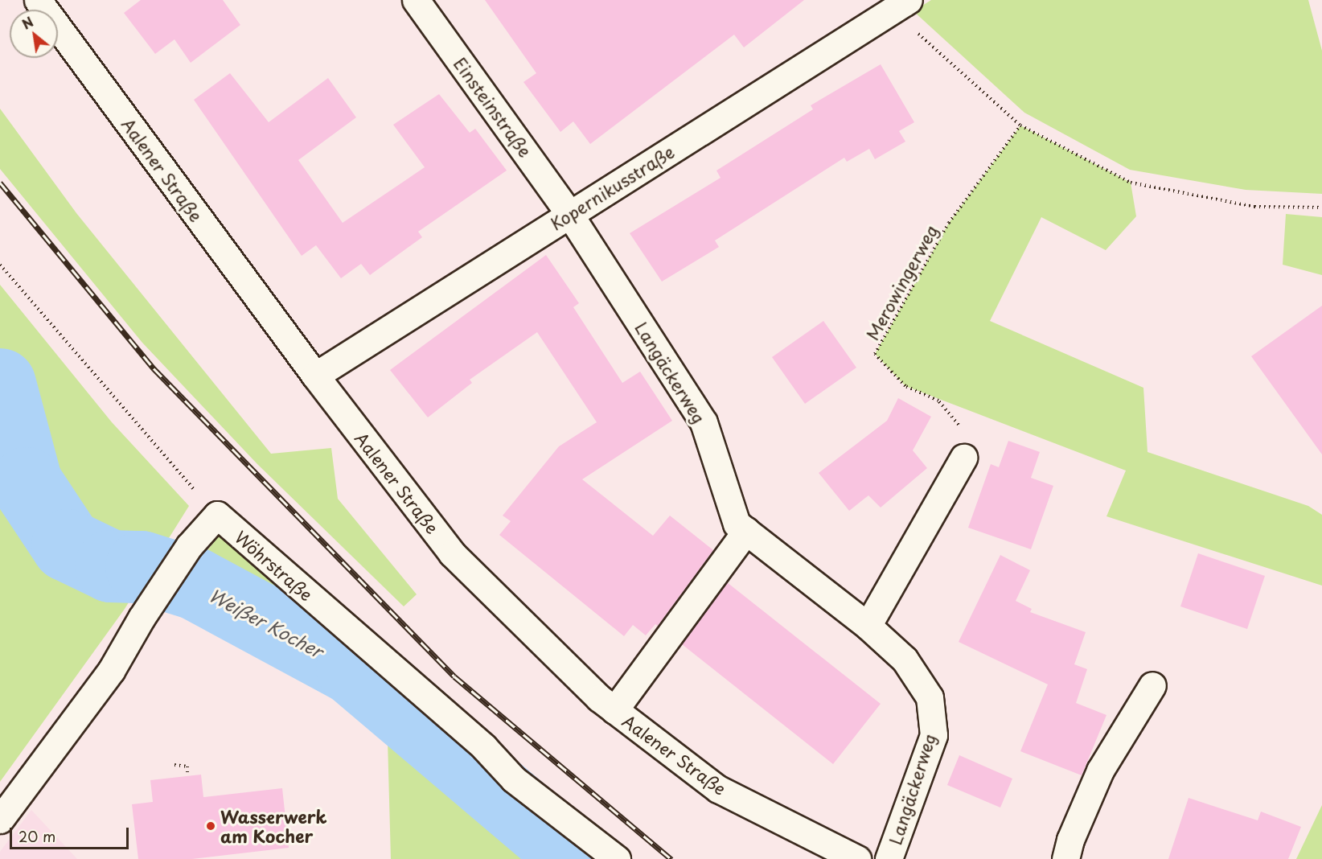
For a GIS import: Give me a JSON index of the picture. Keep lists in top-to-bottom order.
{
  "streets": {
    "street": [
      "Einsteinstraße",
      "Aalener Straße",
      "Kopernikusstraße",
      "Langäckerweg",
      "Wöhrstraße"
    ],
    "path": ["Merowingerweg"]
  },
  "crossings": [
    ["Einsteinstraße", "Kopernikusstraße"],
    ["Einsteinstraße", "Langäckerweg"],
    ["Aalener Straße", "Kopernikusstraße"],
    ["Kopernikusstraße", "Langäckerweg"]
  ],
  "water": ["Weißer Kocher"],
  "places": ["Wasserwerk am Kocher"],
  "scale_bar": "20 m",
  "north": "top left"
}
